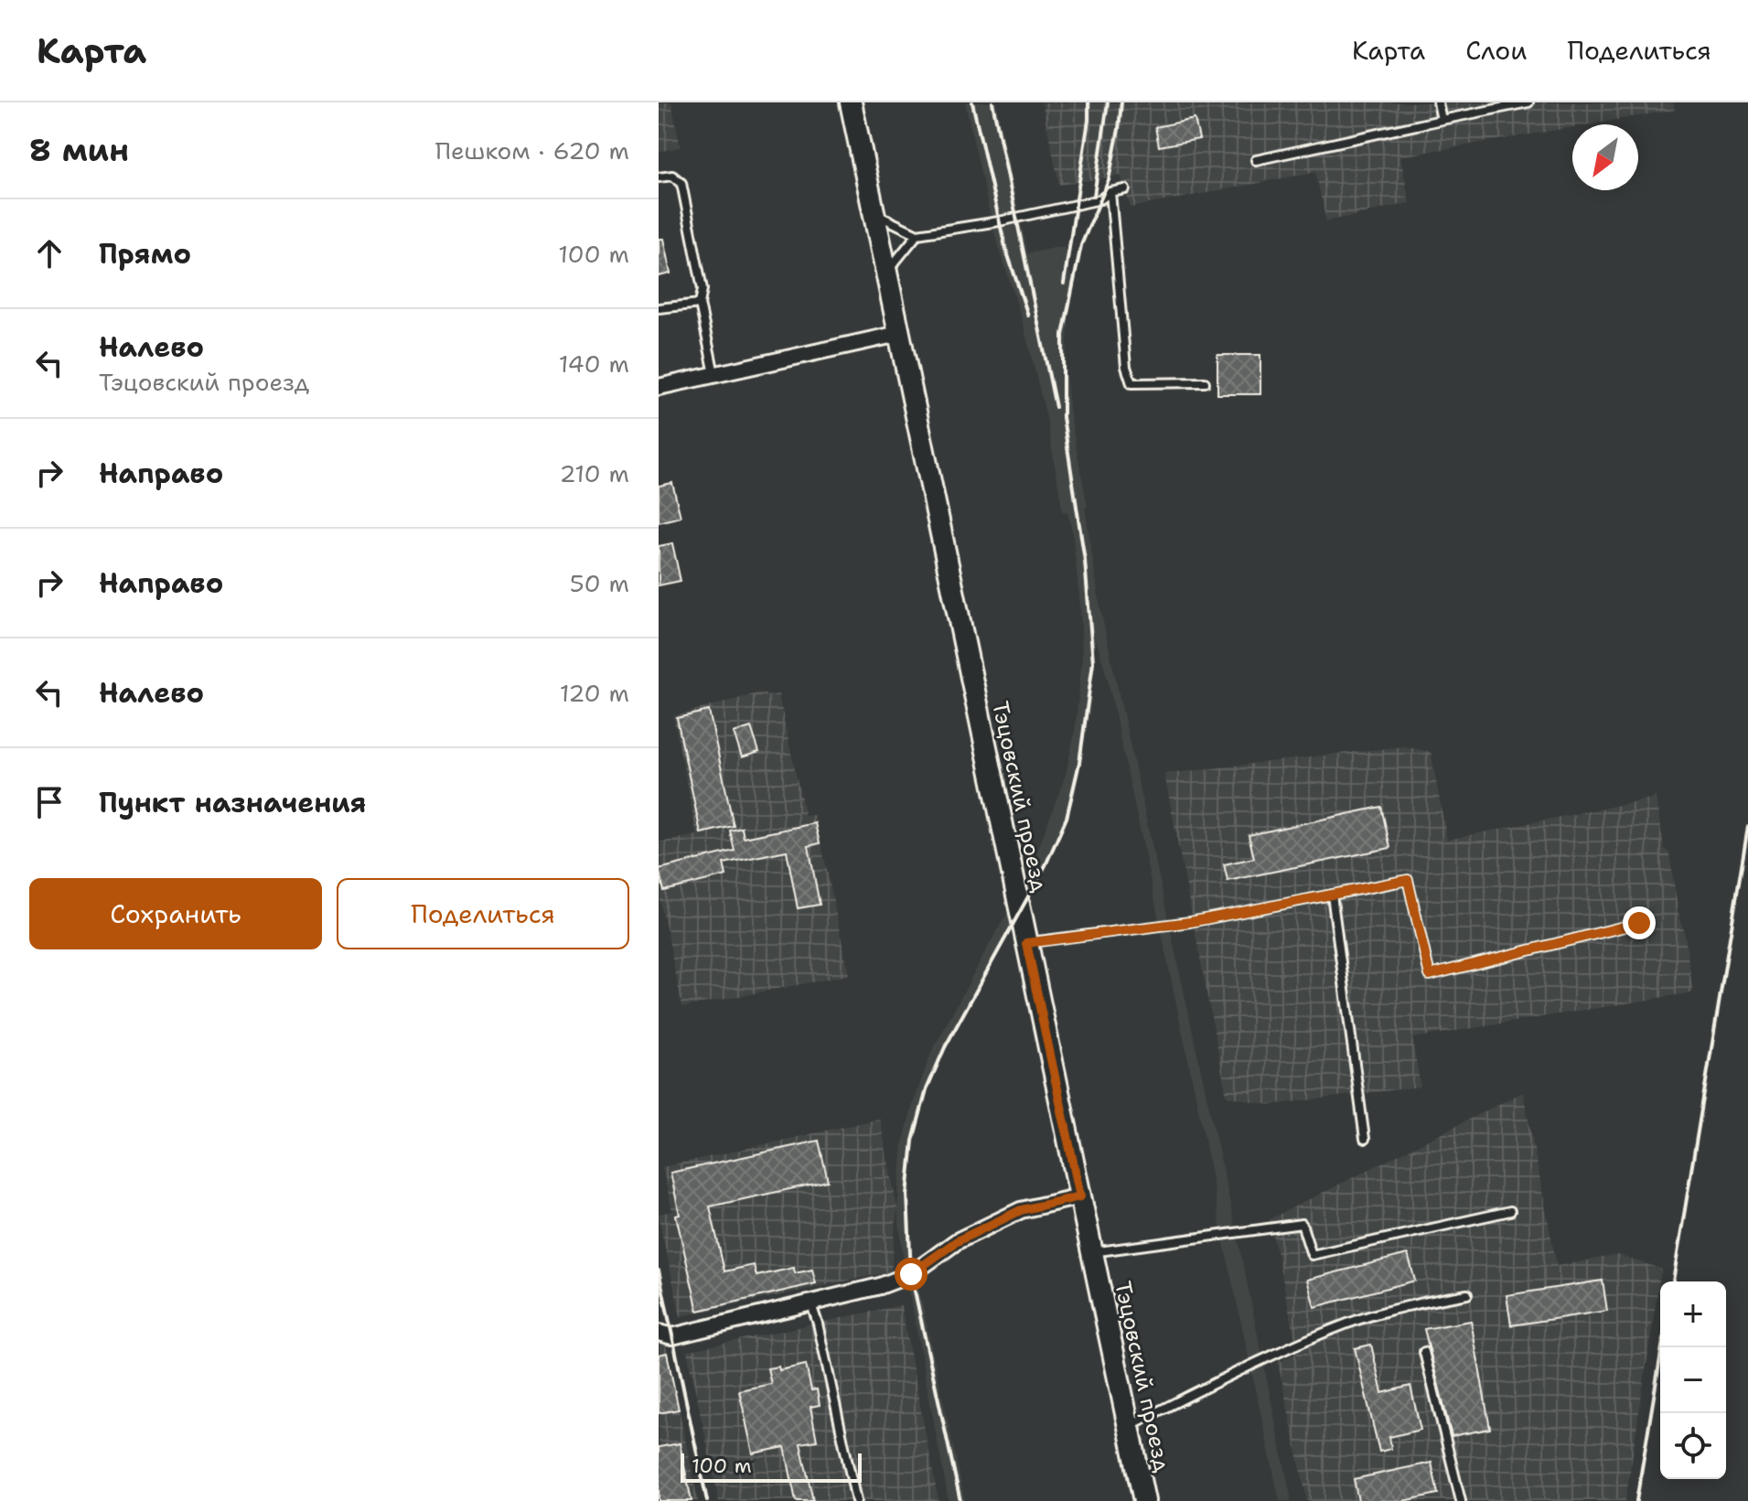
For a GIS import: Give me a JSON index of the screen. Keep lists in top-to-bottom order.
{
  "streets": {
    "street": ["Тэцовский проезд"]
  },
  "scale_bar": "100 m",
  "north": "bottom left",
  "page": {
    "header": "Карта",
    "nav": ["Карта", "Слои", "Поделиться"],
    "heading": ["8 мин", "Пешком · 620 m"],
    "list": [
      ["Прямо", "100 m"],
      ["Налево", "Тэцовский проезд", "140 m"],
      ["Направо", "210 m"],
      ["Направо", "50 m"],
      ["Налево", "120 m"],
      "Пункт назначения"
    ],
    "buttons": ["Сохранить", "Поделиться"],
    "map_buttons": ["+", "−"],
    "scale": "100 m"
  }
}
